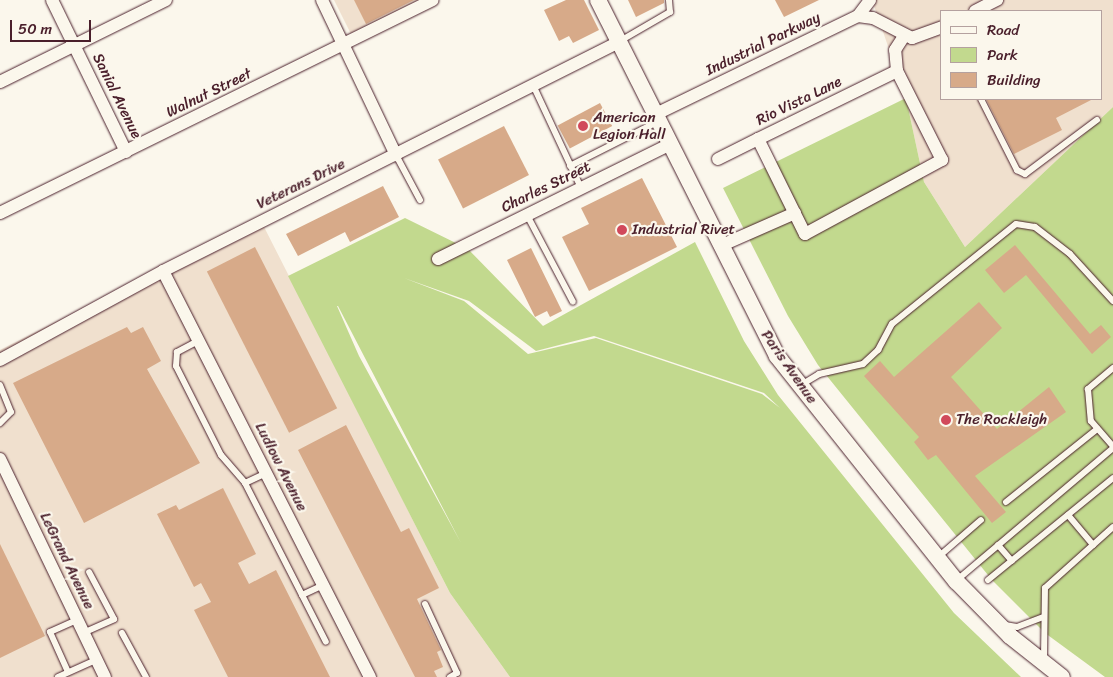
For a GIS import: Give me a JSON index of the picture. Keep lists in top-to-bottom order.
{
  "streets": {
    "street": [
      "Industrial Parkway",
      "Walnut Street",
      "Sanial Avenue",
      "Rio Vista Lane",
      "Veterans Drive",
      "Charles Street",
      "Paris Avenue",
      "Ludlow Avenue",
      "LeGrand Avenue"
    ]
  },
  "crossings": [
    ["Industrial Parkway", "Paris Avenue"],
    ["Walnut Street", "Sanial Avenue"],
    ["Veterans Drive", "Paris Avenue"],
    ["Veterans Drive", "Ludlow Avenue"],
    ["Charles Street", "Paris Avenue"]
  ],
  "places": ["American Legion Hall", "Industrial Rivet", "The Rockleigh"],
  "legend": ["Road", "Park", "Building"],
  "scale_bar": "50 m"
}
